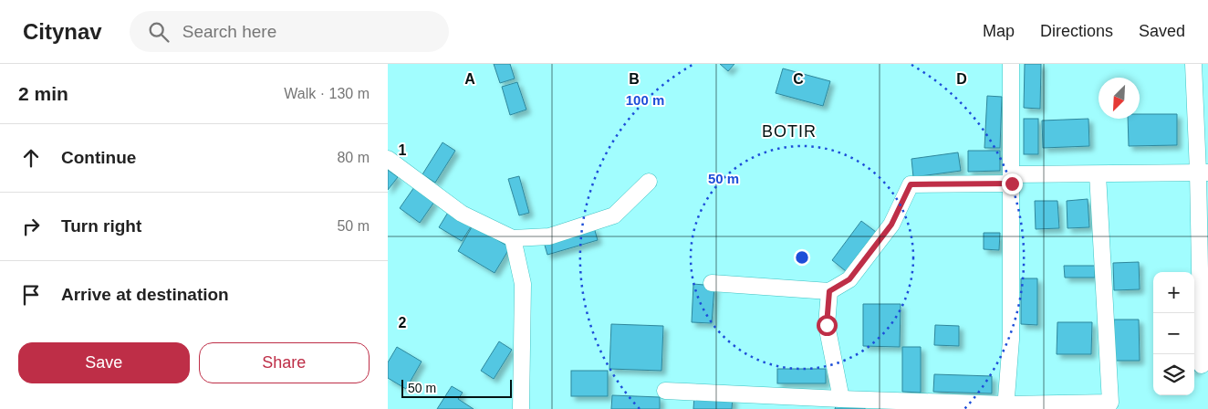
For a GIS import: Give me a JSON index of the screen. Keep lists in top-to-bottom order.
{
  "districts": ["BOTIR"],
  "scale_bar": "50 m",
  "north": "bottom left",
  "page": {
    "header": "Citynav",
    "search": "Search here",
    "nav": ["Map", "Directions", "Saved"],
    "heading": ["2 min", "Walk · 130 m"],
    "list": [
      ["Continue", "80 m"],
      ["Turn right", "50 m"],
      "Arrive at destination"
    ],
    "map_buttons": ["+", "−"],
    "buttons": ["Save", "Share"],
    "scale": "50 m"
  },
  "grid": {
    "columns": [
      "A",
      "B",
      "C",
      "D"
    ],
    "rows": ["1", "2"]
  },
  "rings": ["100 m", "50 m"]
}
